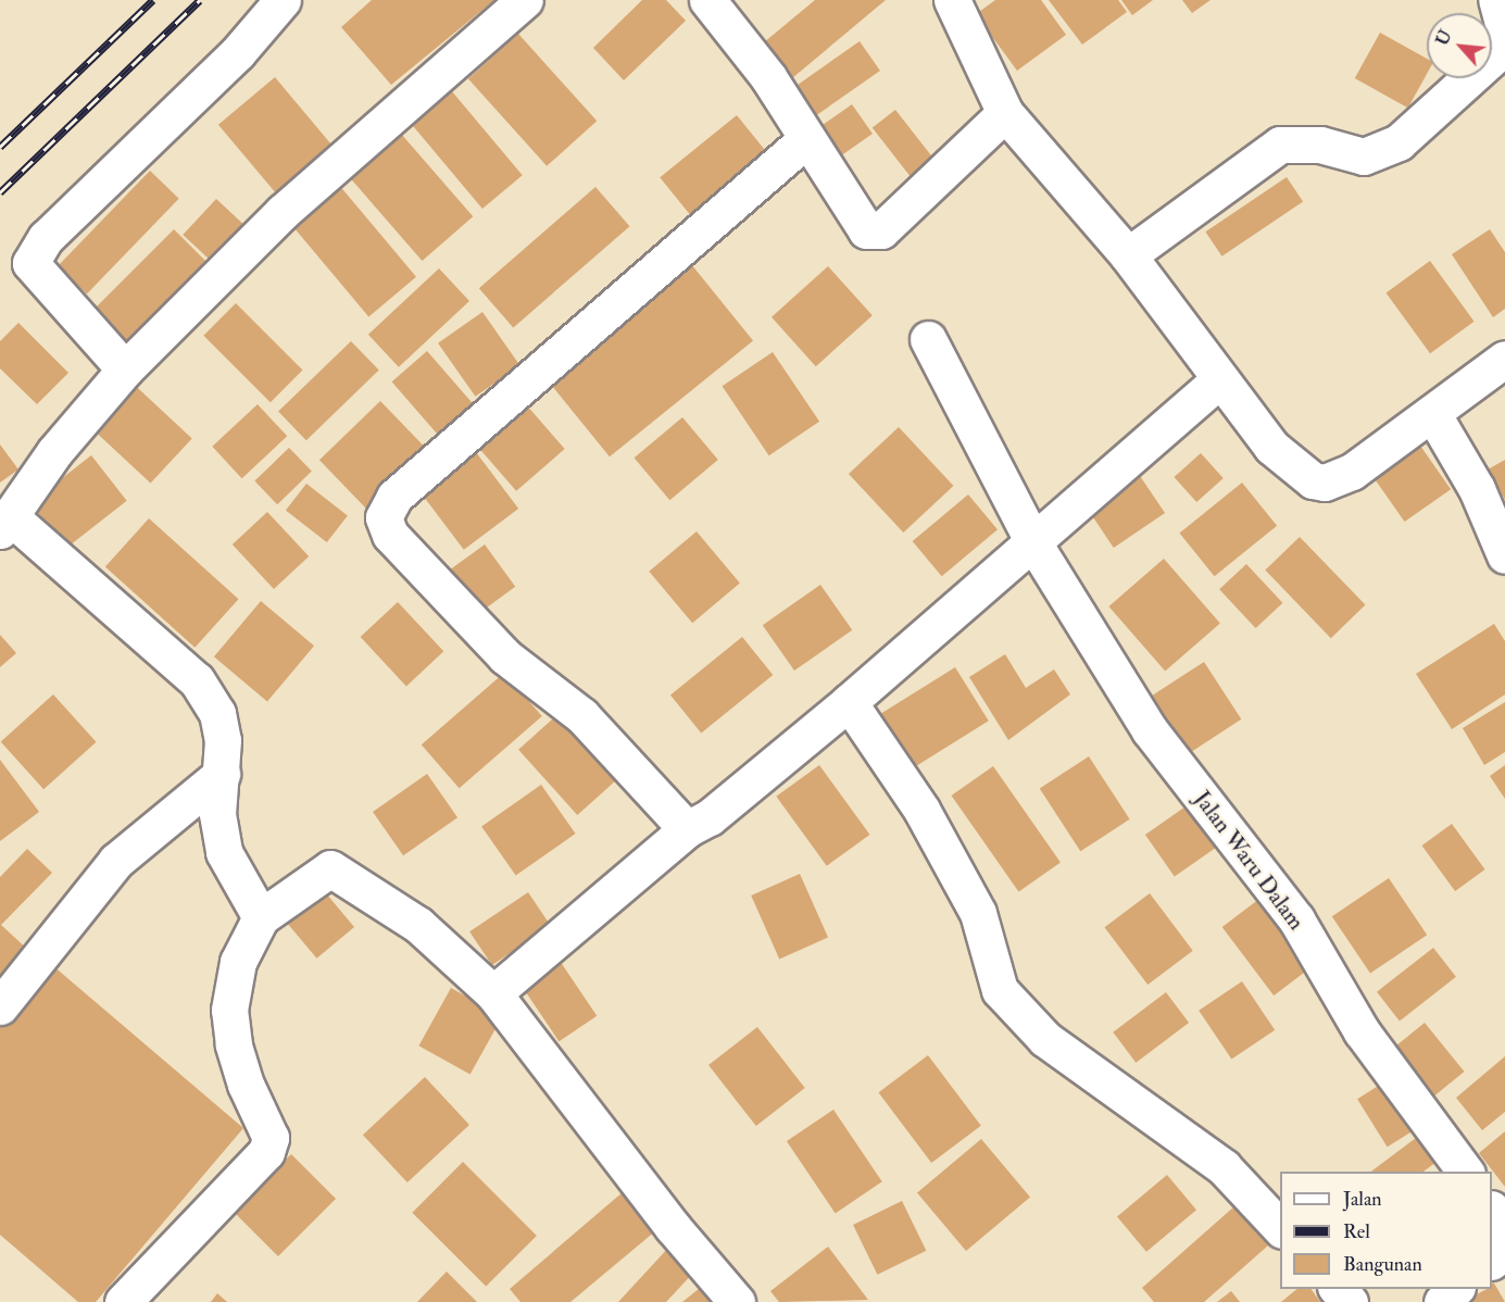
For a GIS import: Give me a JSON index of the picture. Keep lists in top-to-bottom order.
{
  "streets": {
    "street": ["Jalan Waru Dalam"]
  },
  "legend": ["Jalan", "Rel", "Bangunan"],
  "north": "top left"
}
